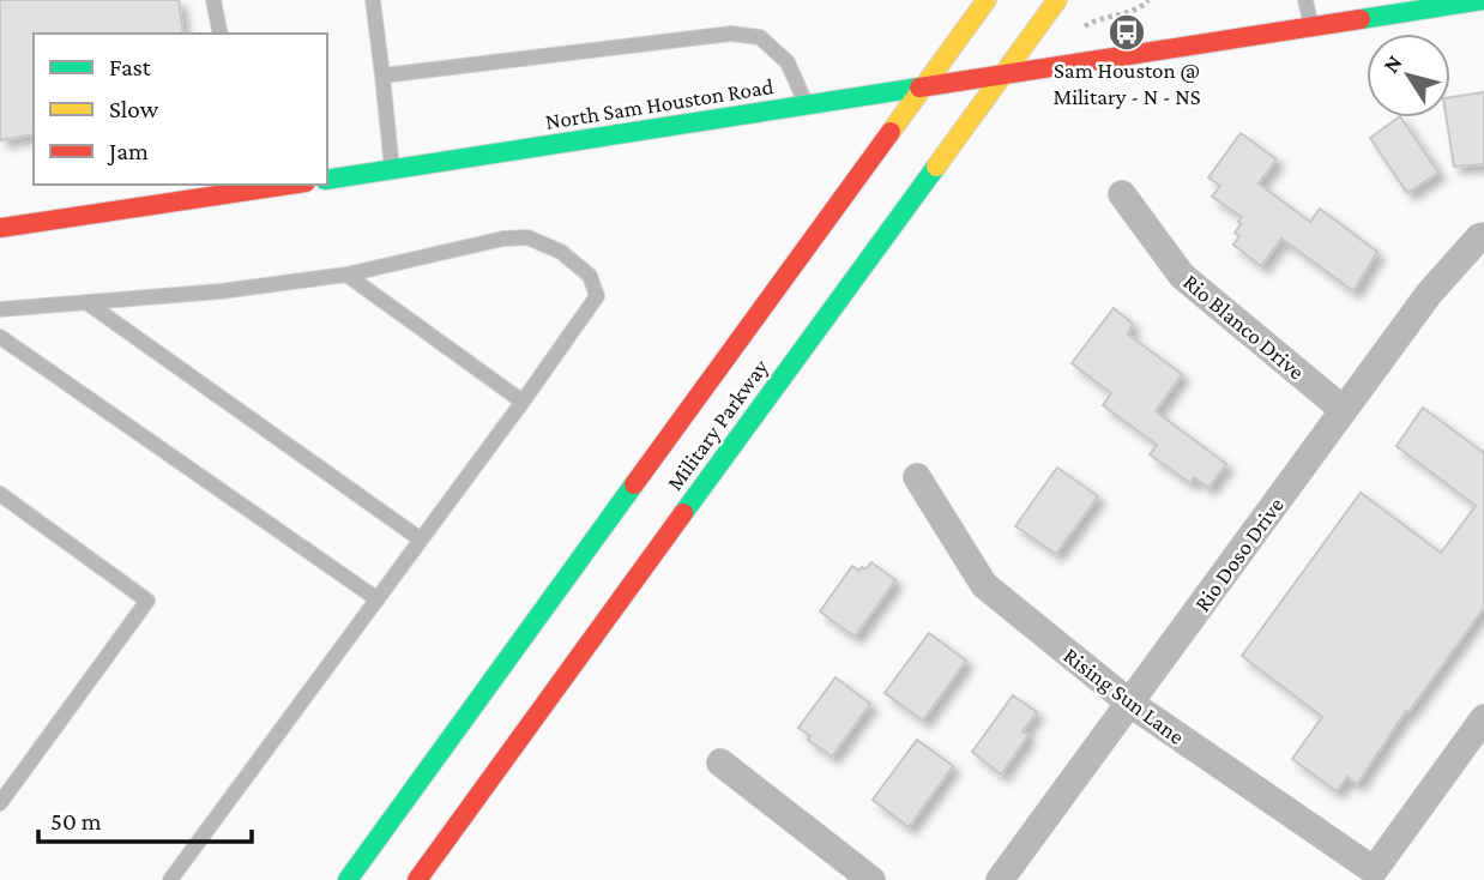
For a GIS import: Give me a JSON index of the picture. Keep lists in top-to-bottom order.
{
  "streets": {
    "main road": ["North Sam Houston Road", "Military Parkway"],
    "street": ["Rio Blanco Drive", "Rio Doso Drive", "Rising Sun Lane"]
  },
  "crossings": [
    ["North Sam Houston Road", "Military Parkway"],
    ["Rio Blanco Drive", "Rio Doso Drive"],
    ["Rio Doso Drive", "Rising Sun Lane"]
  ],
  "places": {
    "bus stop": ["Sam Houston @ Military - N - NS"]
  },
  "legend": ["Fast", "Slow", "Jam"],
  "scale_bar": "50 m",
  "north": "top left"
}
